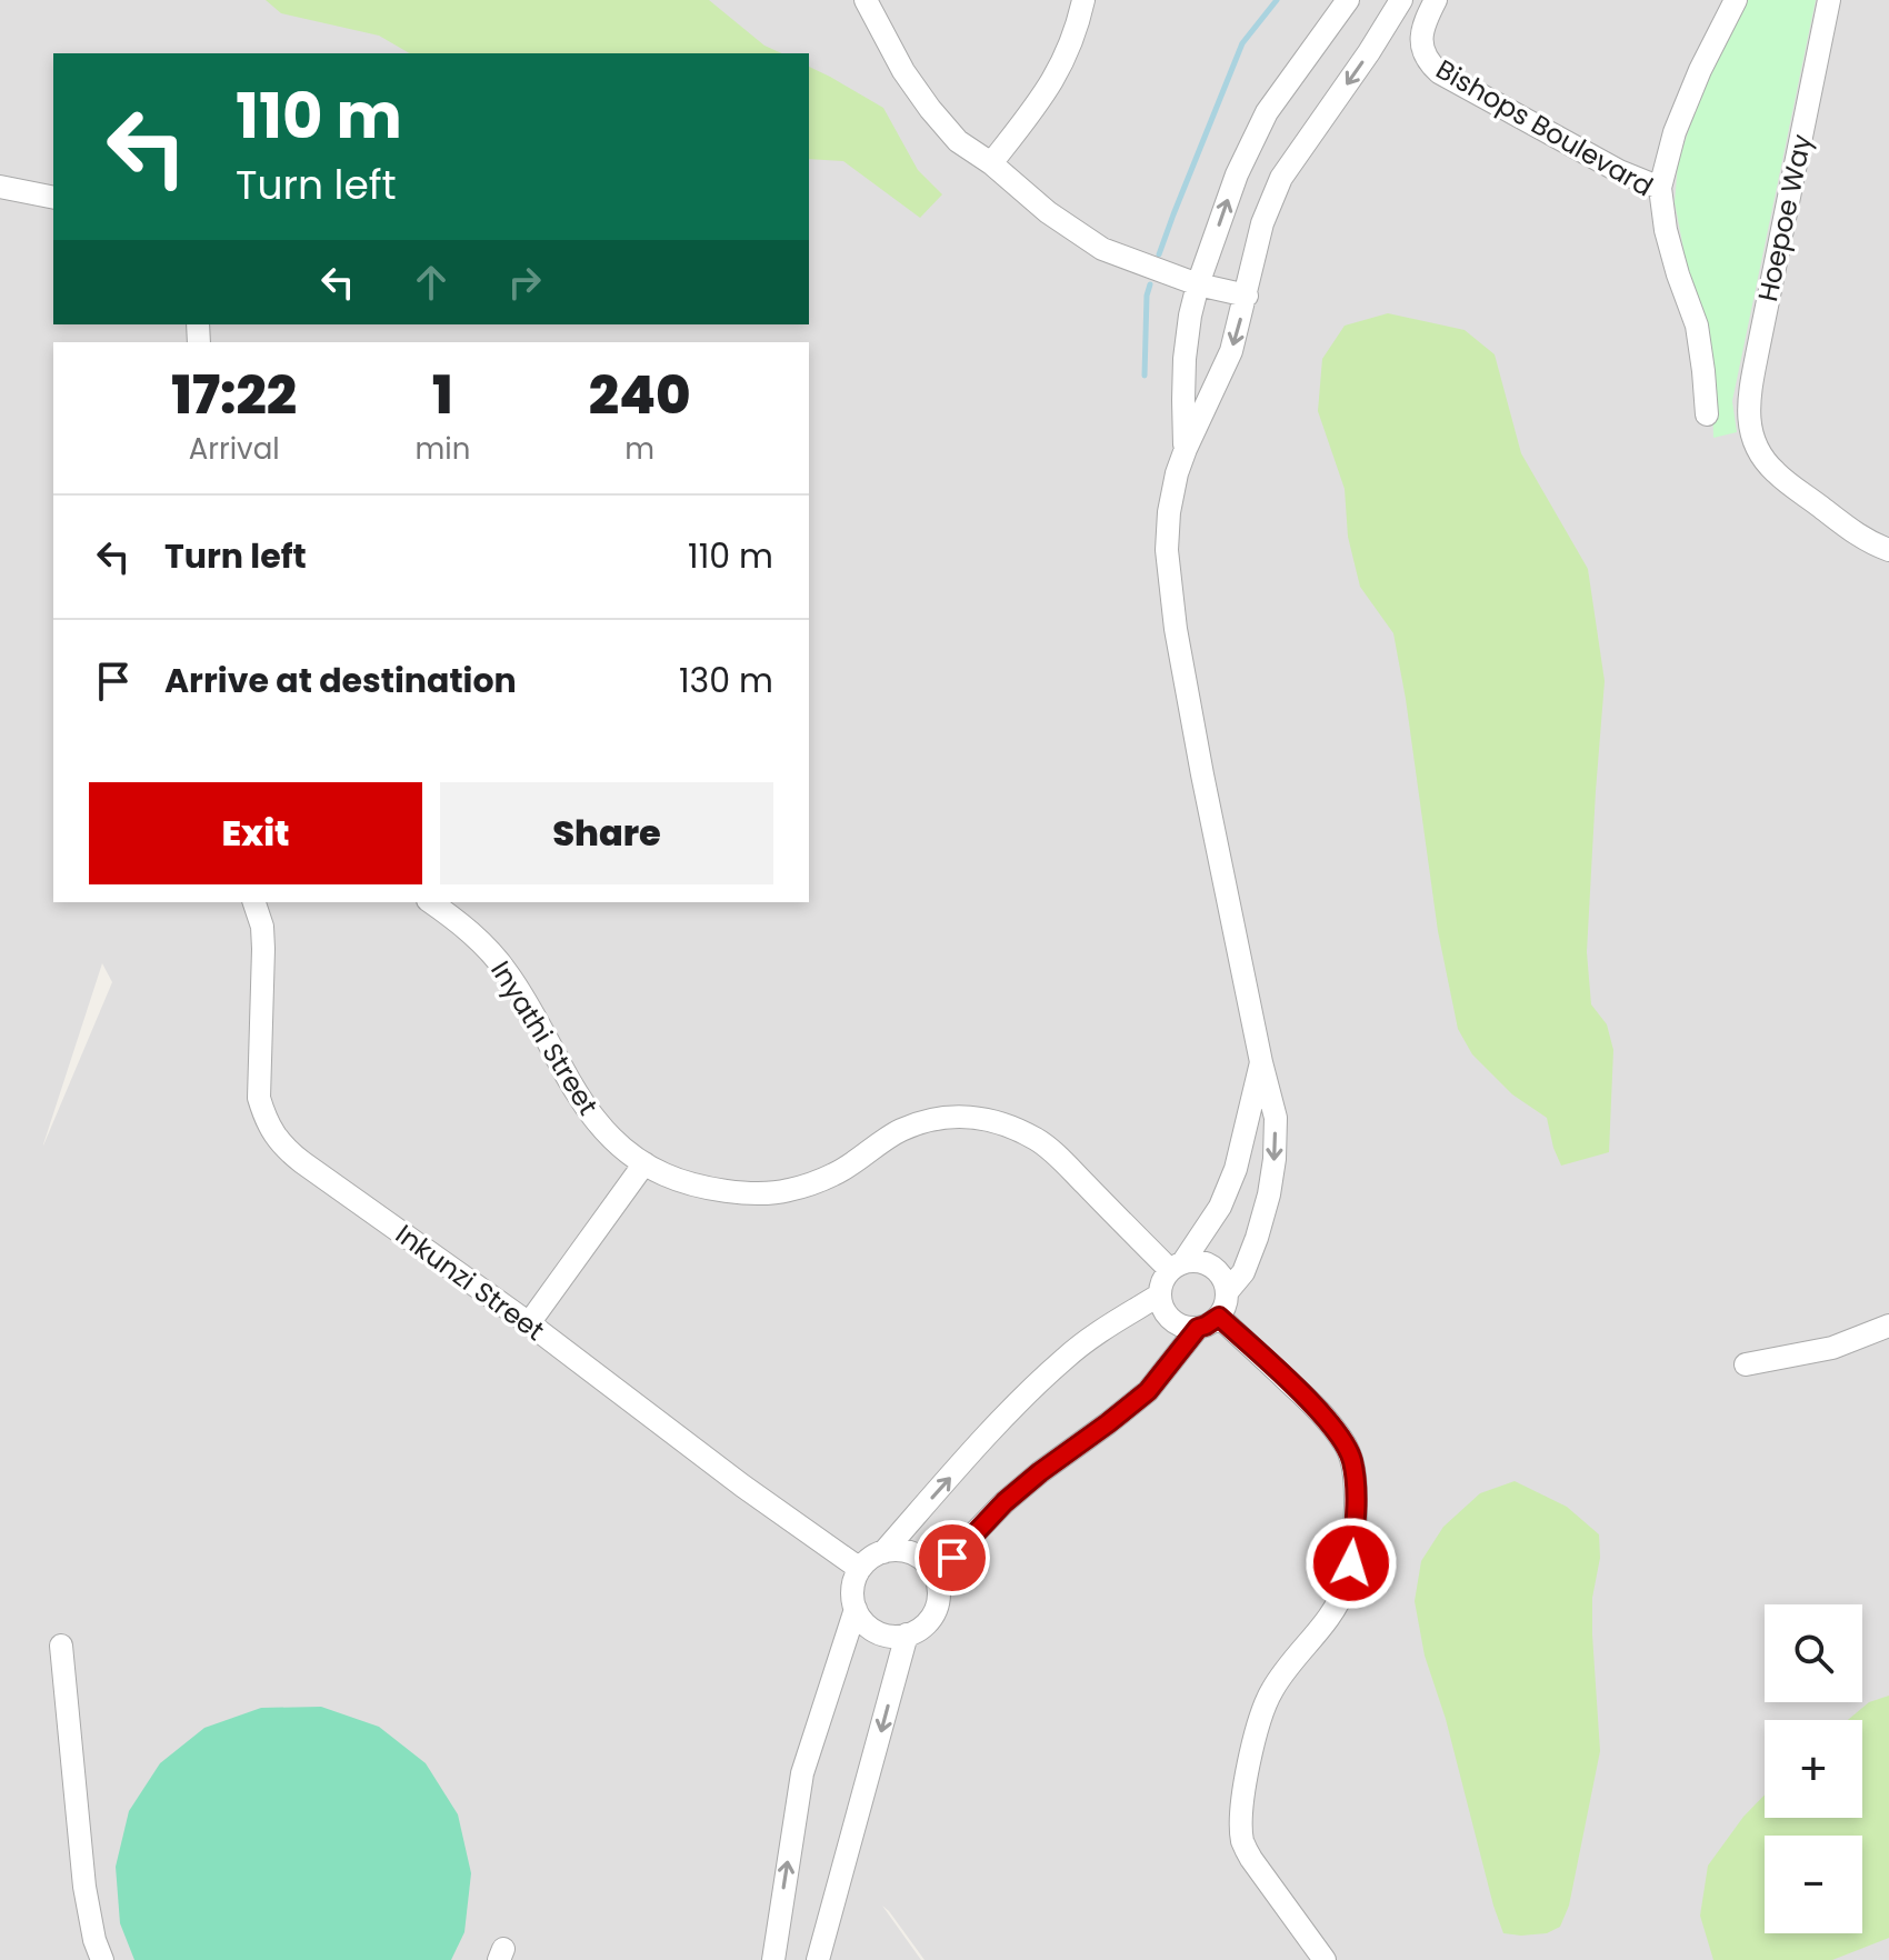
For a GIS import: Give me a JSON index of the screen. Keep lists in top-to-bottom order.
{
  "streets": {
    "street": [
      "Bishops Boulevard",
      "Hoepoe Way",
      "Inyathi Street",
      "Inkunzi Street"
    ]
  },
  "page": {
    "turn": ["110 m", "Turn left"],
    "eta": [
      "17:22",
      "Arrival",
      "1",
      "min",
      "240",
      "m"
    ],
    "list": [
      {
        "name": "Turn left",
        "value": "110 m"
      },
      {
        "name": "Arrive at destination",
        "value": "130 m"
      }
    ],
    "buttons": ["Exit", "Share"],
    "map_buttons": ["+", "−"]
  }
}
